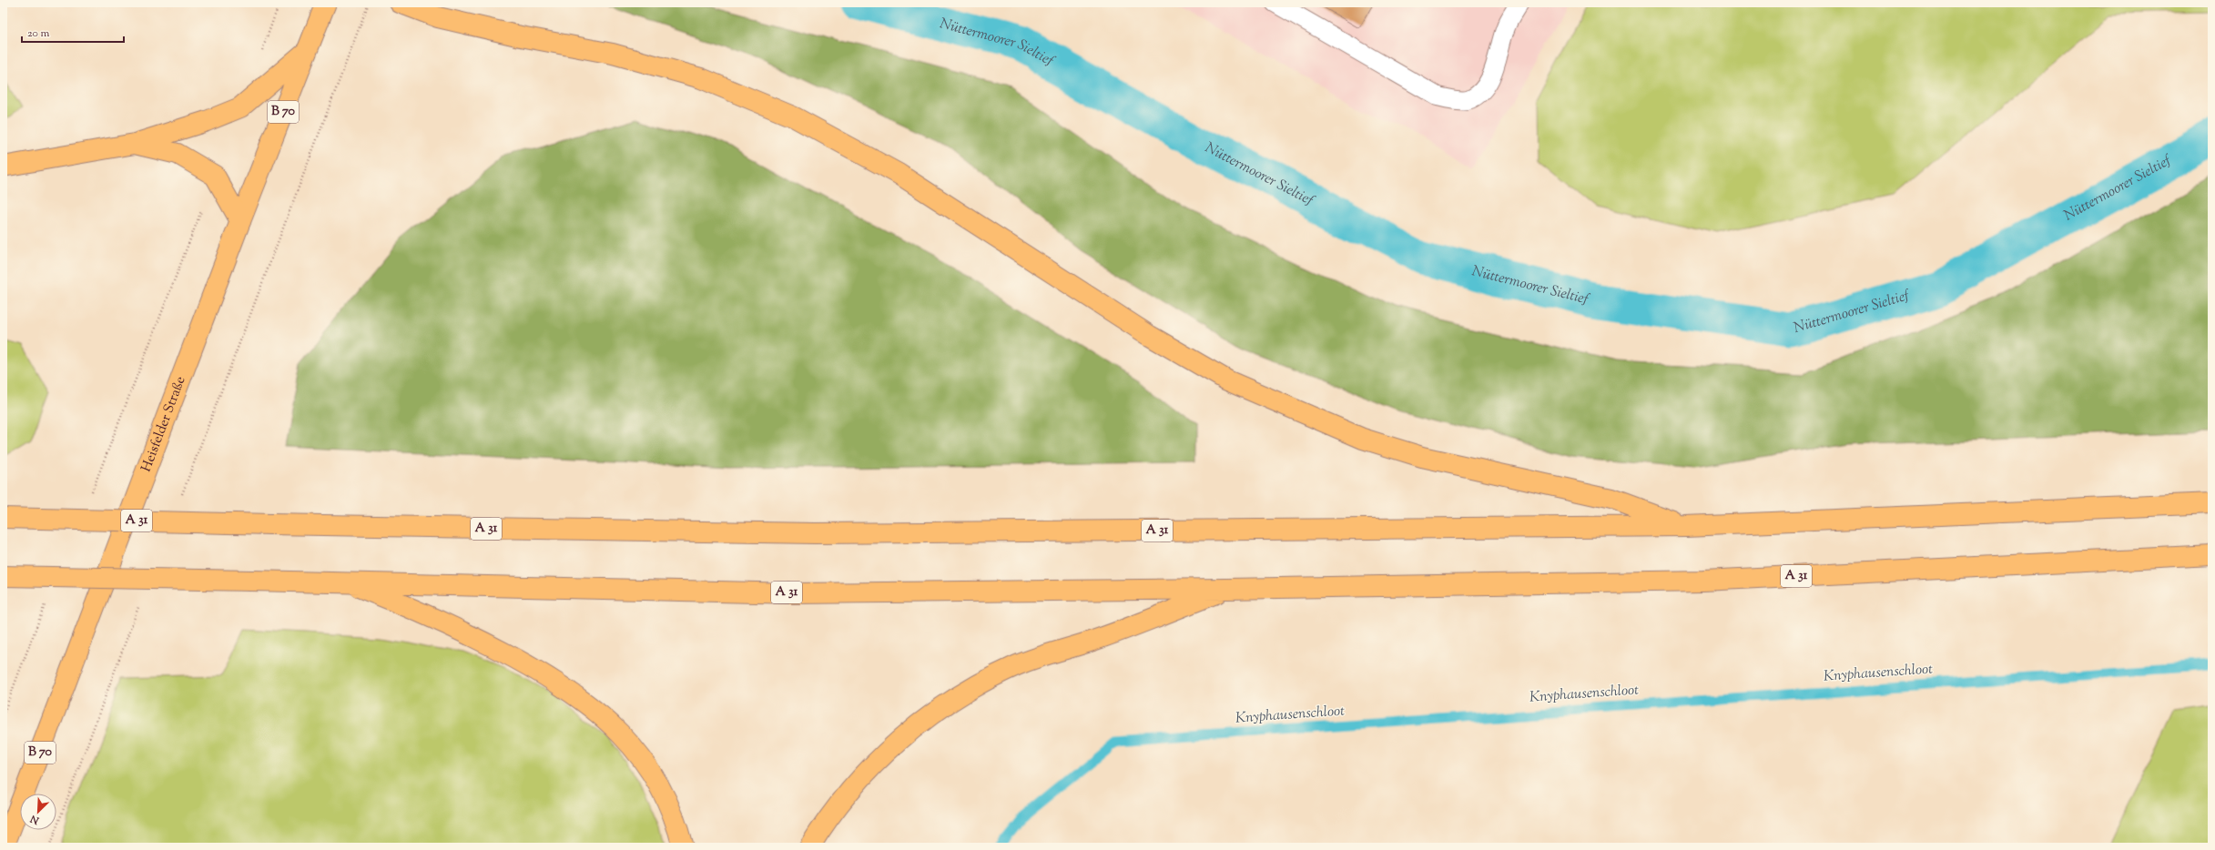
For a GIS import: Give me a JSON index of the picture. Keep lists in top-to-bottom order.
{
  "streets": {
    "main road": ["B 70", "Heisfelder Straße", "A 31"]
  },
  "water": ["Nüttermoorer Sieltief", "Knyphausenschloot"],
  "scale_bar": "20 m",
  "north": "bottom left"
}
